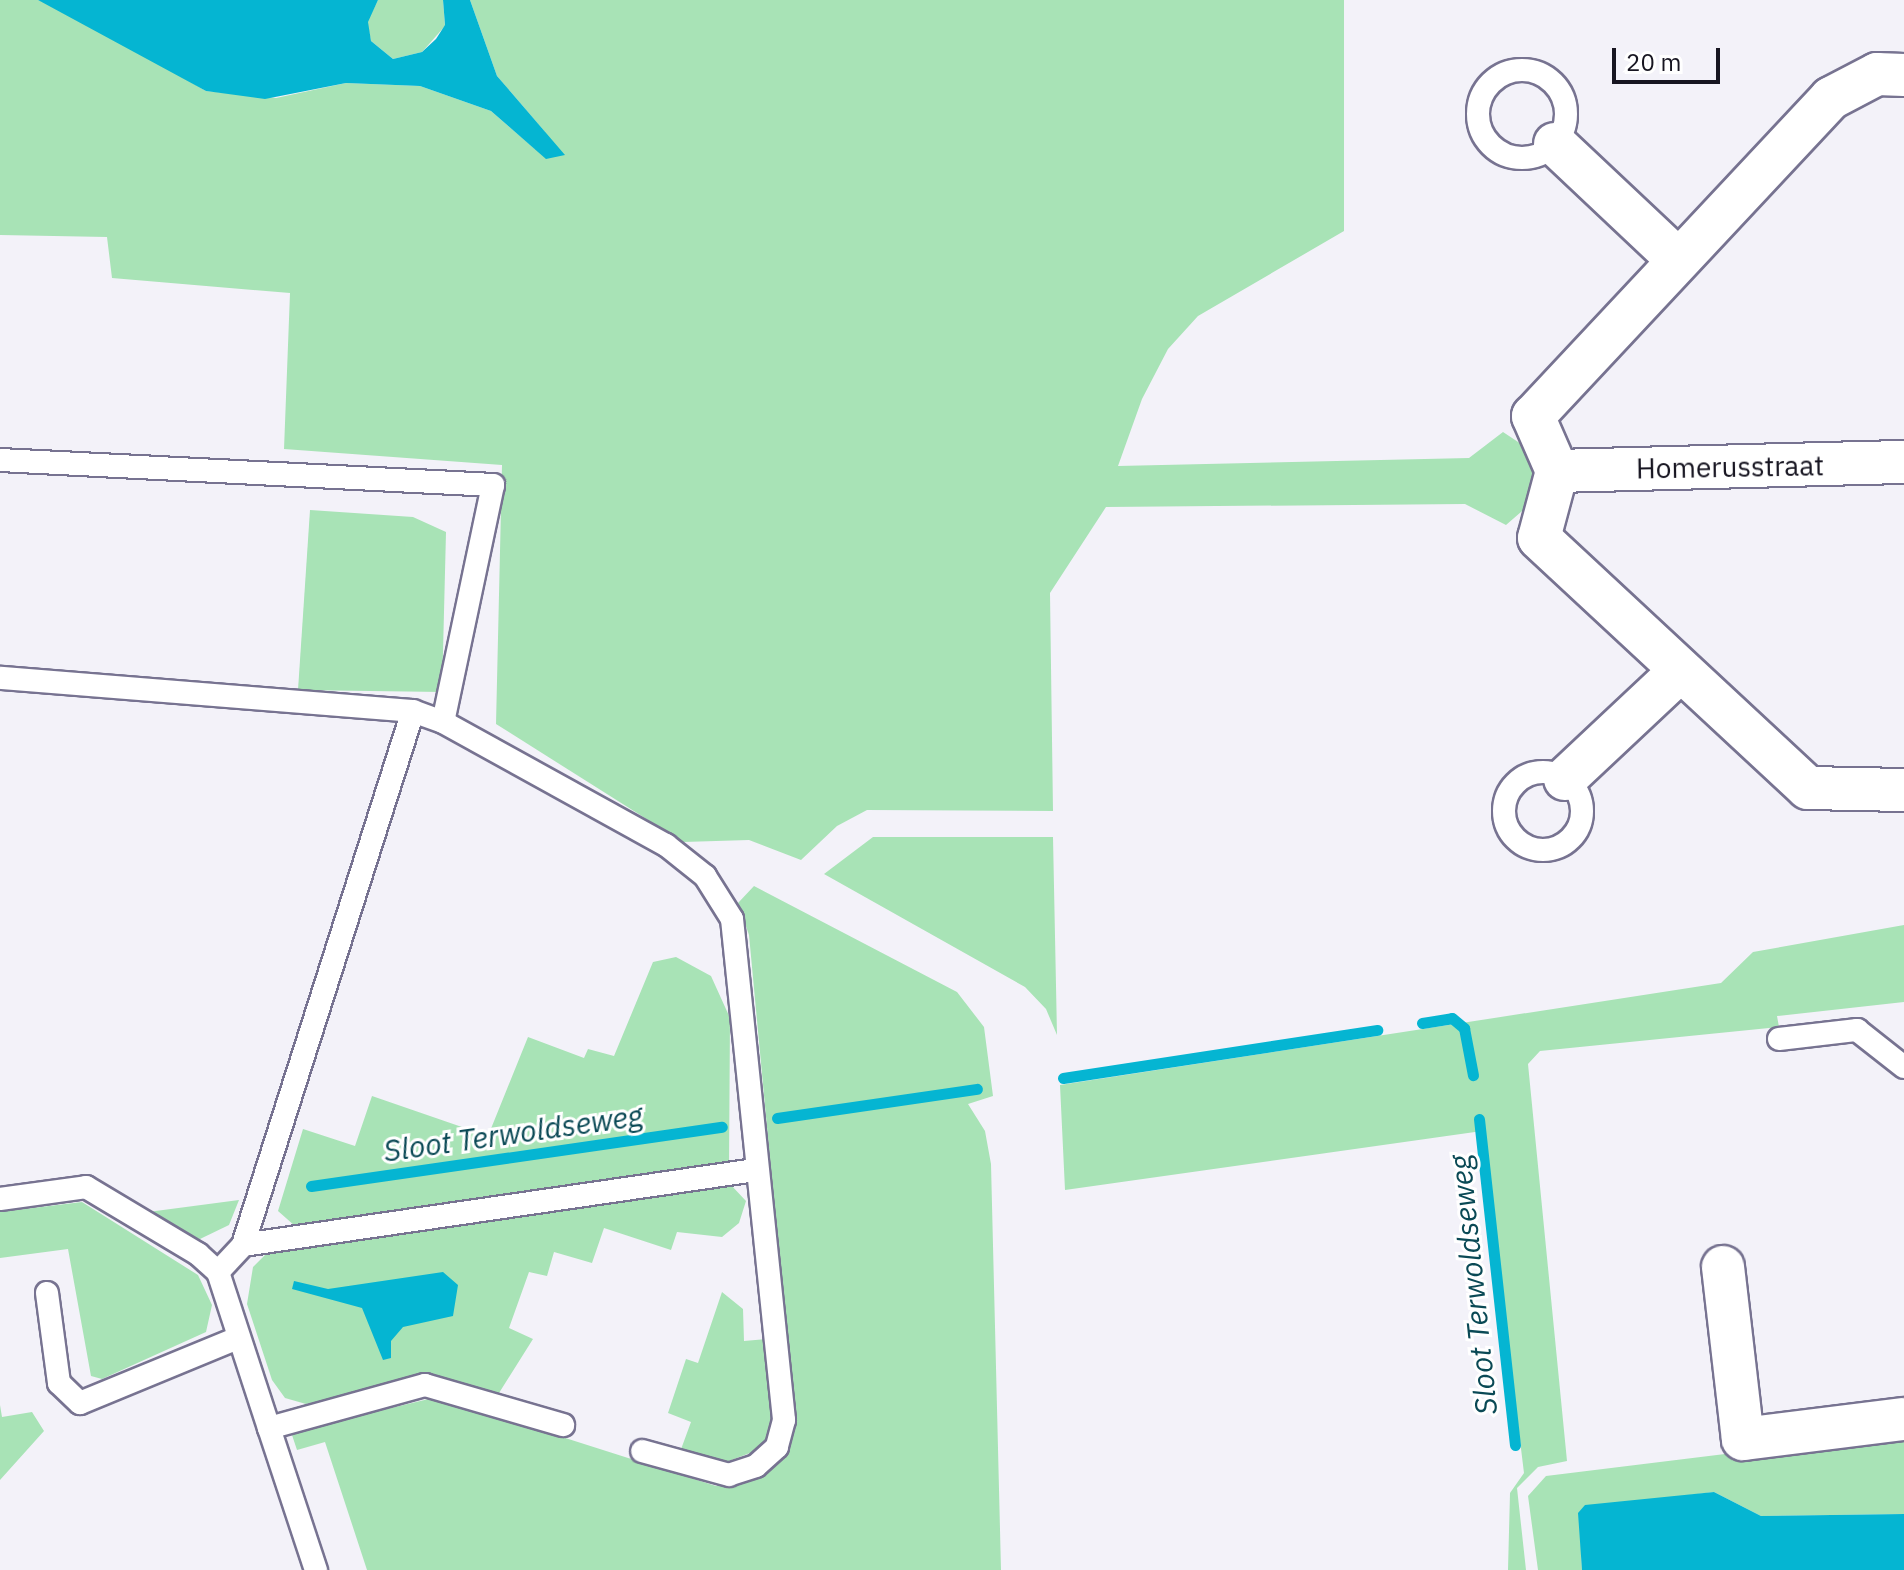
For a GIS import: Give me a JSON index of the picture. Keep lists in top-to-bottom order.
{
  "streets": {
    "street": ["Homerusstraat"]
  },
  "water": ["Sloot Terwoldseweg"],
  "scale_bar": "20 m"
}
